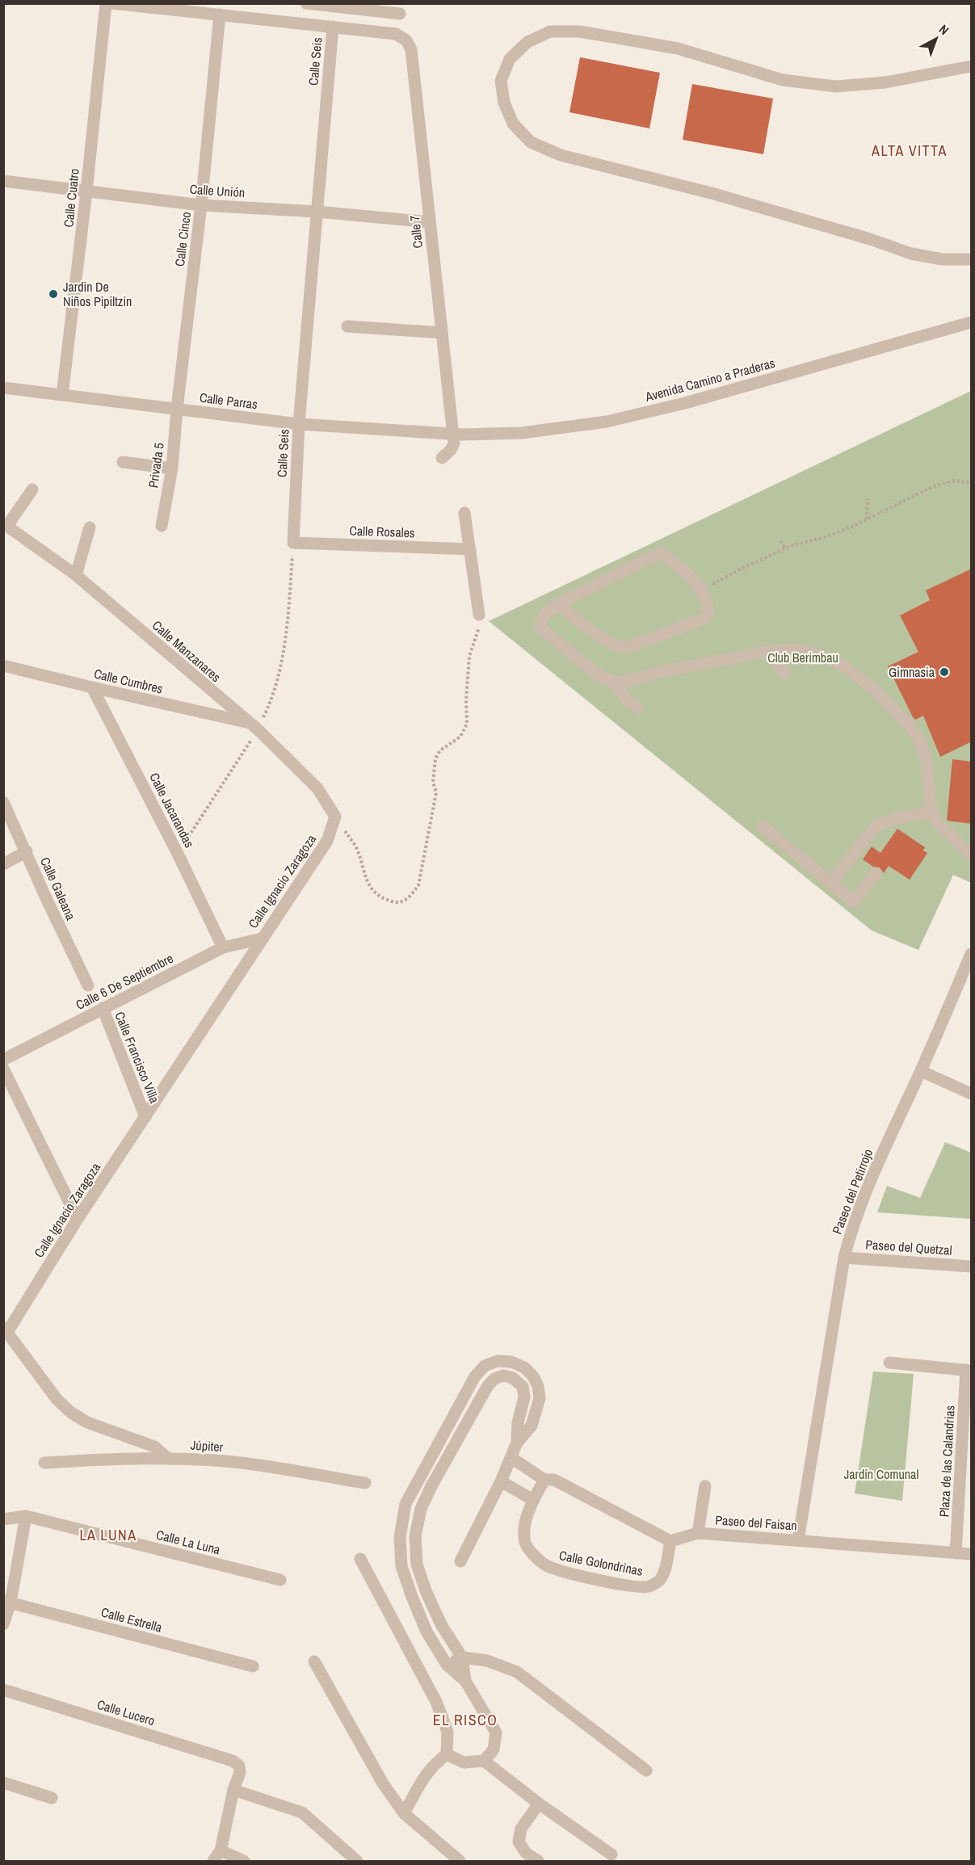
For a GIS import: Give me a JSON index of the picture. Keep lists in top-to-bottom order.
{
  "streets": {
    "street": [
      "Calle Seis",
      "Calle Unión",
      "Calle Cuatro",
      "Calle 7",
      "Calle Cinco",
      "Avenida Camino a Praderas",
      "Calle Parras",
      "Privada 5",
      "Calle Rosales",
      "Calle Manzanares",
      "Calle Cumbres",
      "Calle Jacarandas",
      "Calle Ignacio Zaragoza",
      "Calle Galeana",
      "Calle 6 De Septiembre",
      "Calle Francisco Villa",
      "Paseo del Petirrojo",
      "Paseo del Quetzal",
      "Júpiter",
      "Plaza de las Calandrias",
      "Paseo del Faisan",
      "Calle La Luna",
      "Calle Golondrinas",
      "Calle Estrella",
      "Calle Lucero"
    ]
  },
  "crossings": [
    ["Calle Seis", "Calle Unión"],
    ["Calle Seis", "Calle 7"],
    ["Calle Seis", "Calle Parras"],
    ["Calle Seis", "Calle Rosales"],
    ["Calle Unión", "Calle Cuatro"],
    ["Calle Unión", "Calle 7"],
    ["Calle Unión", "Calle Cinco"],
    ["Calle Cuatro", "Calle Parras"],
    ["Calle 7", "Avenida Camino a Praderas"],
    ["Calle 7", "Calle Parras"],
    ["Calle Cinco", "Calle Parras"],
    ["Calle Cinco", "Privada 5"],
    ["Avenida Camino a Praderas", "Calle Parras"],
    ["Calle Parras", "Privada 5"],
    ["Calle Manzanares", "Calle Cumbres"],
    ["Calle Manzanares", "Calle Ignacio Zaragoza"],
    ["Calle Cumbres", "Calle Jacarandas"],
    ["Calle Jacarandas", "Calle 6 De Septiembre"],
    ["Calle Ignacio Zaragoza", "Calle 6 De Septiembre"],
    ["Calle Ignacio Zaragoza", "Calle Francisco Villa"],
    ["Calle 6 De Septiembre", "Calle Francisco Villa"],
    ["Paseo del Petirrojo", "Paseo del Quetzal"],
    ["Paseo del Petirrojo", "Paseo del Faisan"],
    ["Plaza de las Calandrias", "Paseo del Faisan"],
    ["Paseo del Faisan", "Calle Golondrinas"]
  ],
  "districts": ["ALTA VITTA", "LA LUNA", "EL RISCO"],
  "parks": ["Club Berimbau", "Jardín Comunal"],
  "places": ["Jardin De Niños Pipiltzin", "Gimnasia"],
  "north": "top right"
}
